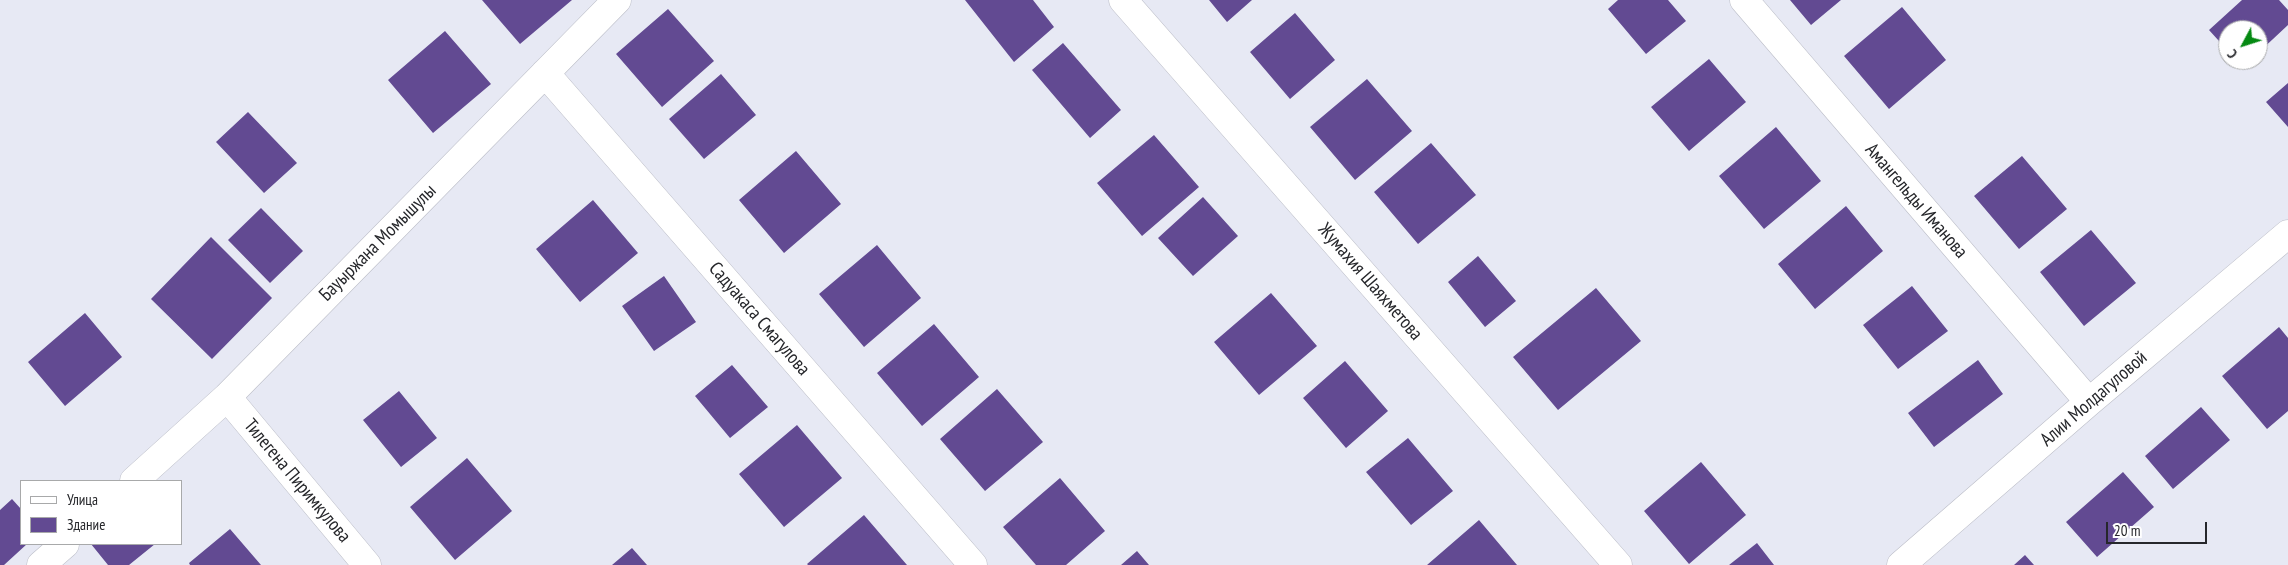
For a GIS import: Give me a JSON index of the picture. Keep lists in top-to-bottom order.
{
  "streets": {
    "street": [
      "Амангельды Иманова",
      "Бауыржана Момышулы",
      "Жумахия Шаяхметова",
      "Садуакаса Смагулова",
      "Алии Молдагуловой",
      "Тилегена Пиримкулова"
    ]
  },
  "crossings": [
    ["Амангельды Иманова", "Алии Молдагуловой"],
    ["Бауыржана Момышулы", "Садуакаса Смагулова"],
    ["Бауыржана Момышулы", "Тилегена Пиримкулова"]
  ],
  "legend": ["Улица", "Здание"],
  "scale_bar": "20 m",
  "north": "bottom left"
}
